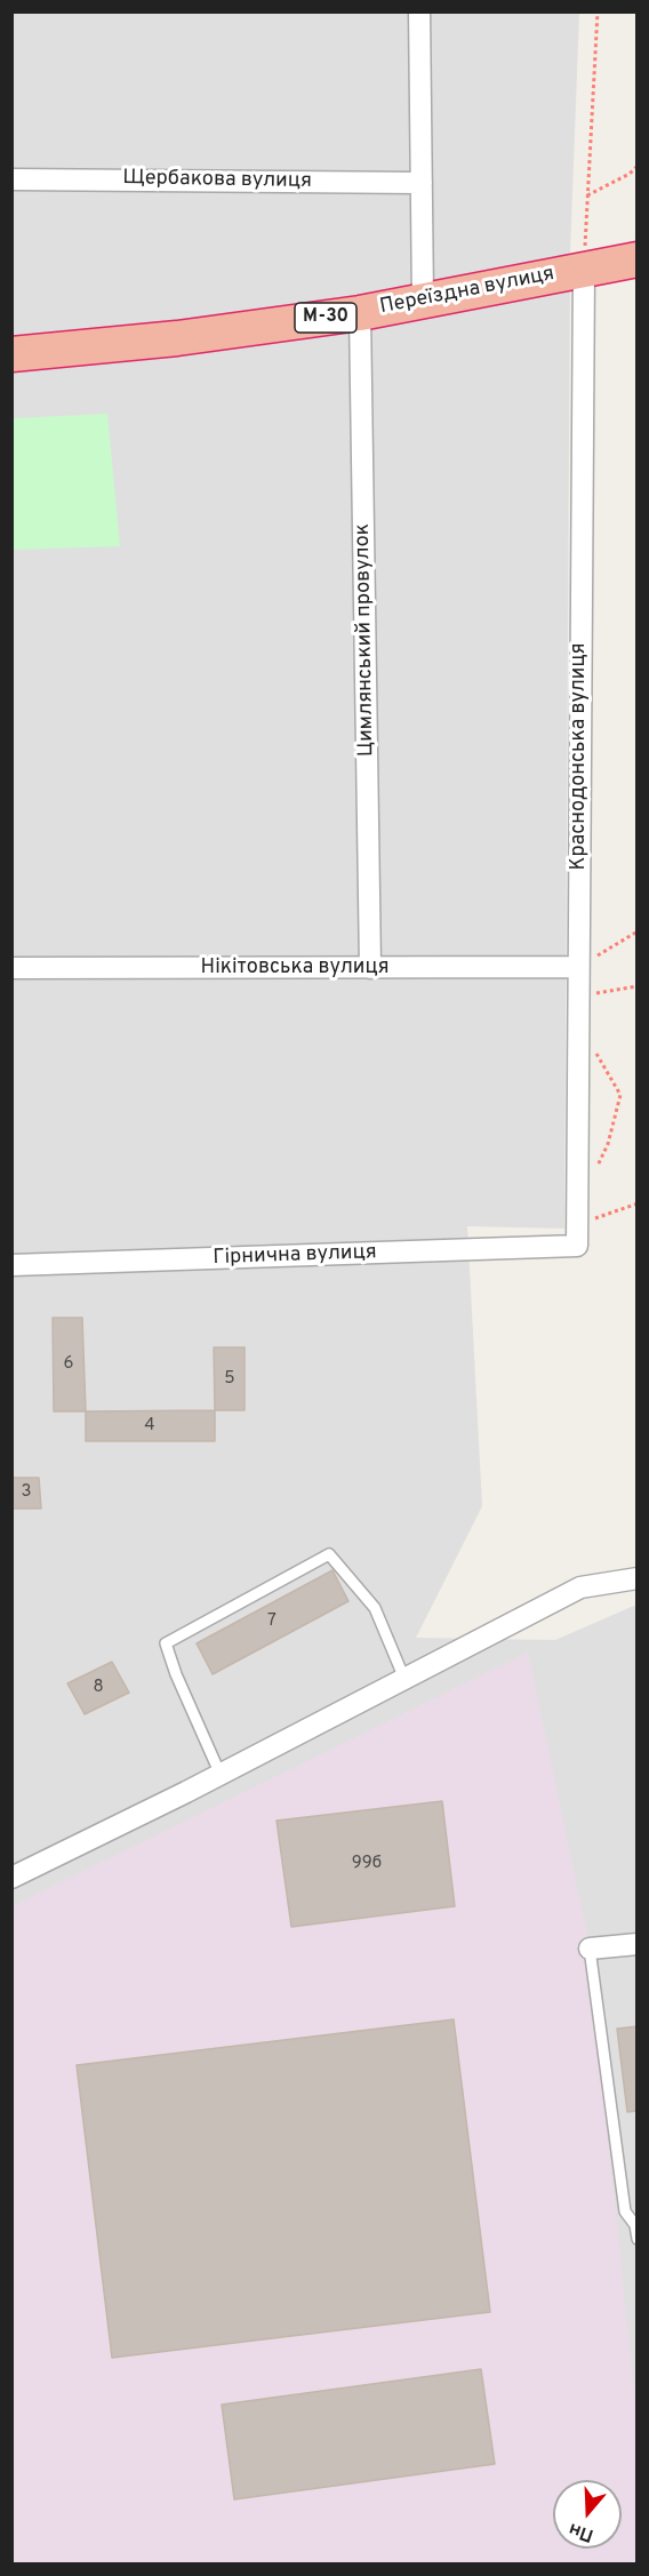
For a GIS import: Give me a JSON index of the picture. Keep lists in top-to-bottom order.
{
  "streets": {
    "highway": ["Переїздна вулиця", "М-30"],
    "street": [
      "Щербакова вулиця",
      "Цимлянський провулок",
      "Краснодонська вулиця",
      "Нікітовська вулиця",
      "Гірнична вулиця"
    ]
  },
  "crossings": [
    ["Переїздна вулиця", "Цимлянський провулок"],
    ["Переїздна вулиця", "Краснодонська вулиця"],
    ["Цимлянський провулок", "Нікітовська вулиця"],
    ["Краснодонська вулиця", "Нікітовська вулиця"],
    ["Краснодонська вулиця", "Гірнична вулиця"]
  ],
  "house_numbers": [
    "6",
    "5",
    "4",
    "3",
    "7",
    "8",
    "99б"
  ],
  "north": "bottom"
}
